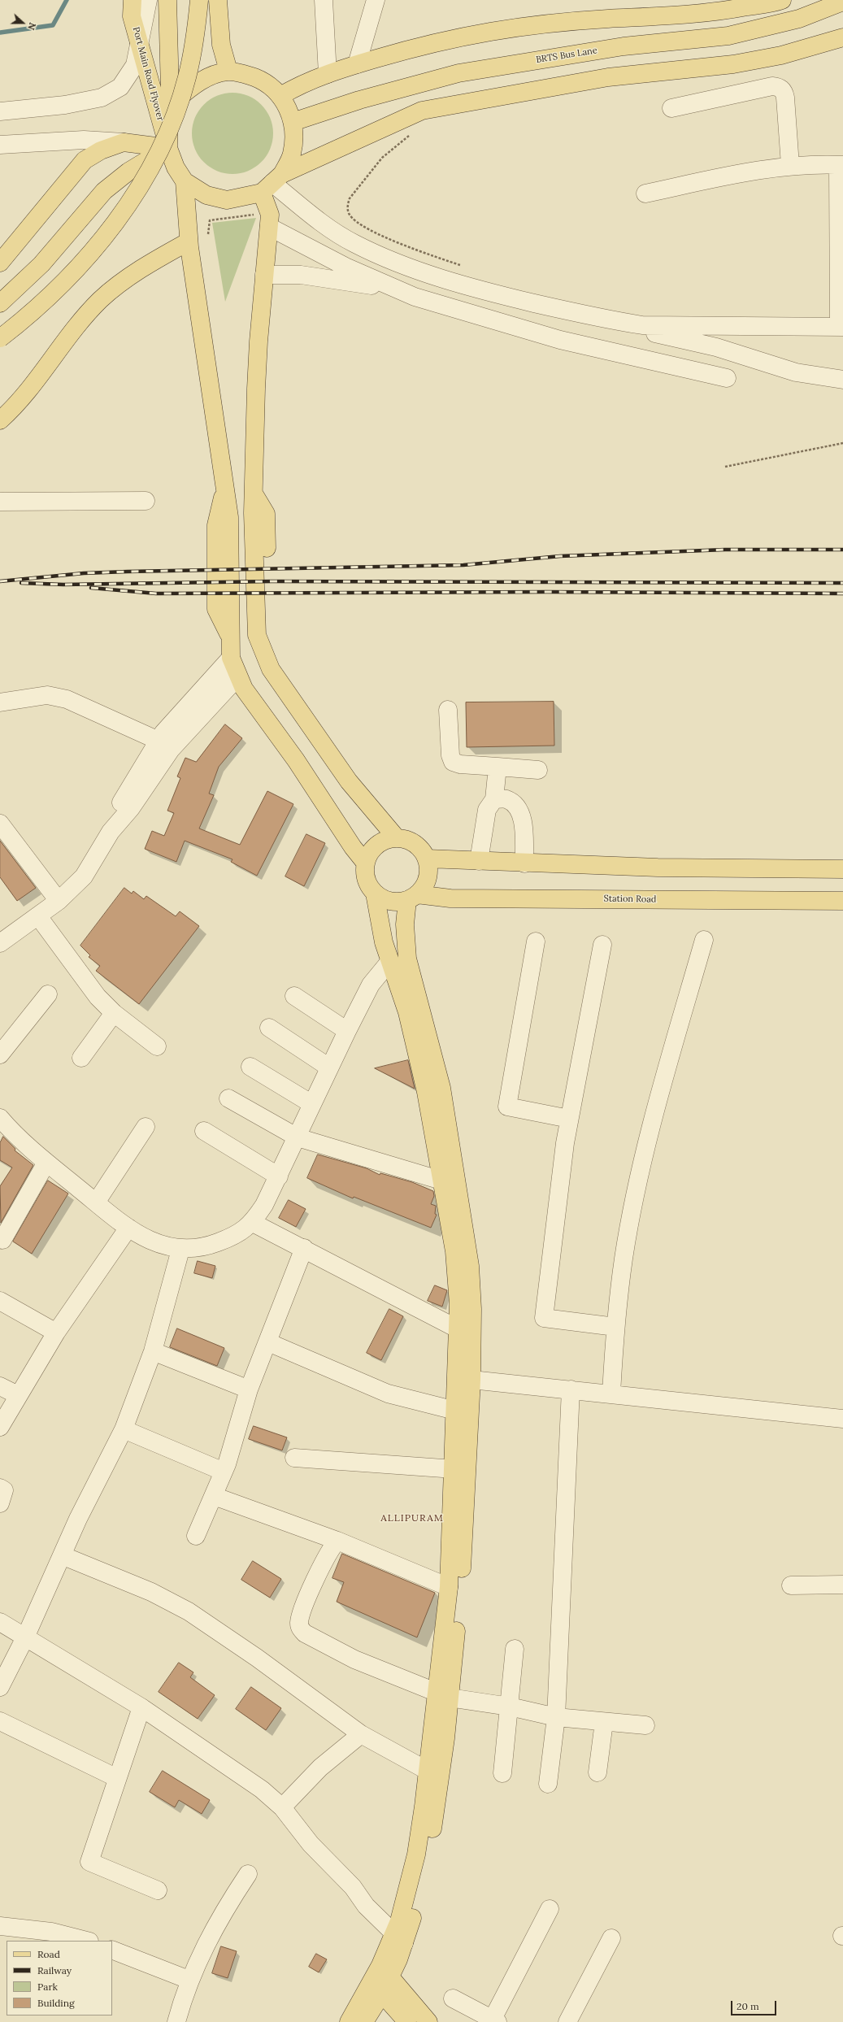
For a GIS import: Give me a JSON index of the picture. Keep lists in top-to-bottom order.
{
  "streets": {
    "main road": ["BRTS Bus Lane", "Port Main Road Flyover", "Station Road"]
  },
  "districts": ["ALLIPURAM"],
  "legend": [
    "Road",
    "Railway",
    "Park",
    "Building"
  ],
  "scale_bar": "20 m",
  "north": "right"
}
